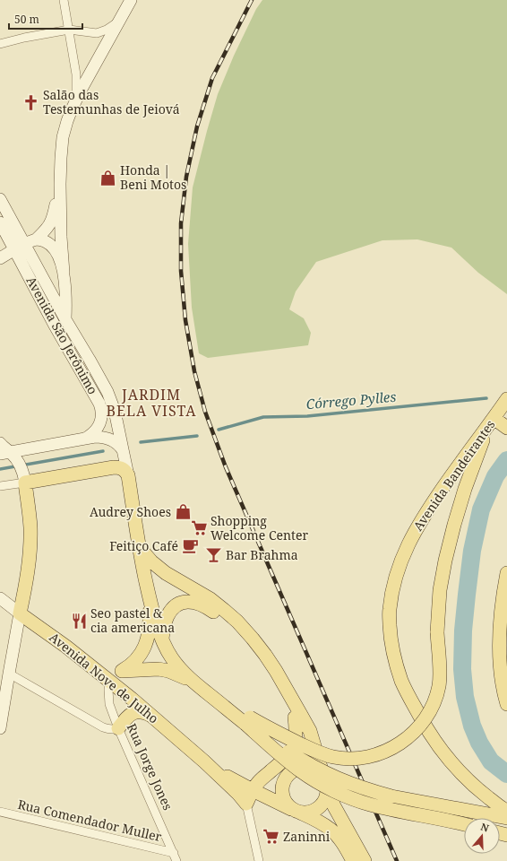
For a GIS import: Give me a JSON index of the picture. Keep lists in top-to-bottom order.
{
  "streets": {
    "main road": ["Avenida São Jerônimo", "Avenida Bandeirantes", "Avenida Nove de Julho"],
    "street": ["Rua Jorge Jones", "Rua Comendador Muller"]
  },
  "crossings": [
    ["Avenida Nove de Julho", "Rua Jorge Jones"],
    ["Rua Jorge Jones", "Rua Comendador Muller"]
  ],
  "districts": ["JARDIM BELA VISTA"],
  "water": ["Córrego Pylles"],
  "places": {
    "church": ["Salão das Testemunhas de Jeiová"],
    "shop": ["Honda | Beni Motos", "Audrey Shoes"],
    "supermarket": ["Shopping Welcome Center", "Zaninni"],
    "cafe": ["Feitiço Café"],
    "bar": ["Bar Brahma"],
    "restaurant": ["Seo pastel & cia americana"]
  },
  "scale_bar": "50 m",
  "north": "top"
}
